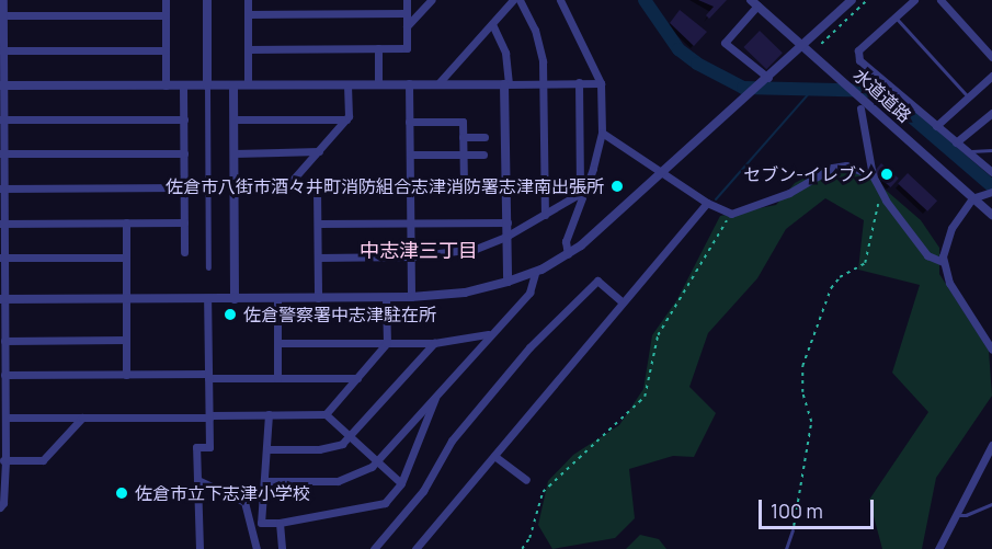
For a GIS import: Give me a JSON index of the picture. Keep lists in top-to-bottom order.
{
  "streets": {
    "street": ["水道道路"]
  },
  "districts": ["中志津三丁目"],
  "places": [
    "セブン-イレブン",
    "佐倉市八街市酒々井町消防組合志津消防署志津南出張所",
    "佐倉警察署中志津駐在所",
    "佐倉市立下志津小学校"
  ],
  "scale_bar": "100 m"
}
